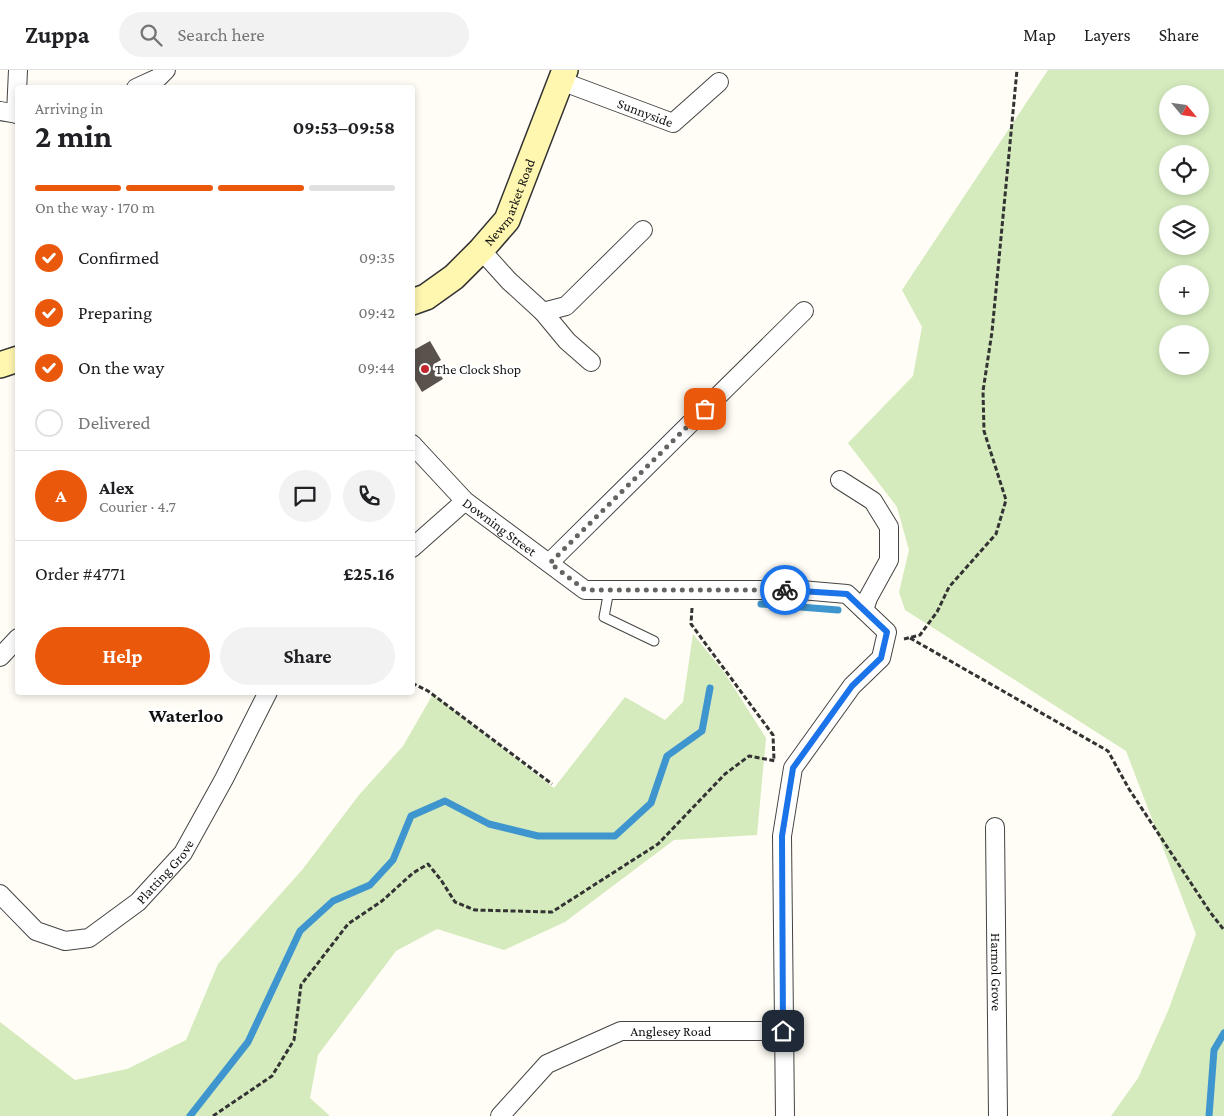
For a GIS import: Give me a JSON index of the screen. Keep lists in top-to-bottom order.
{
  "streets": {
    "street": [
      "Sunnyside",
      "Newmarket Road",
      "Downing Street",
      "Platting Grove",
      "Harmol Grove",
      "Anglesey Road"
    ]
  },
  "crossings": [
    ["Sunnyside", "Newmarket Road"]
  ],
  "districts": ["Waterloo"],
  "places": ["The Clock Shop"],
  "north": "bottom right",
  "page": {
    "header": "Zuppa",
    "search": "Search here",
    "nav": ["Map", "Layers", "Share"],
    "map_buttons": ["+", "−"],
    "heading": ["2 min", "Arriving in", "09:53–09:58"],
    "panel": [
      "Alex",
      "Courier · 4.7",
      "Order #4771",
      "£25.16"
    ],
    "bar": "On the way · 170 m",
    "list": [
      ["Confirmed", "09:35"],
      ["Preparing", "09:42"],
      ["On the way", "09:44"],
      "Delivered"
    ],
    "round": "A",
    "buttons": ["Help", "Share"]
  }
}
